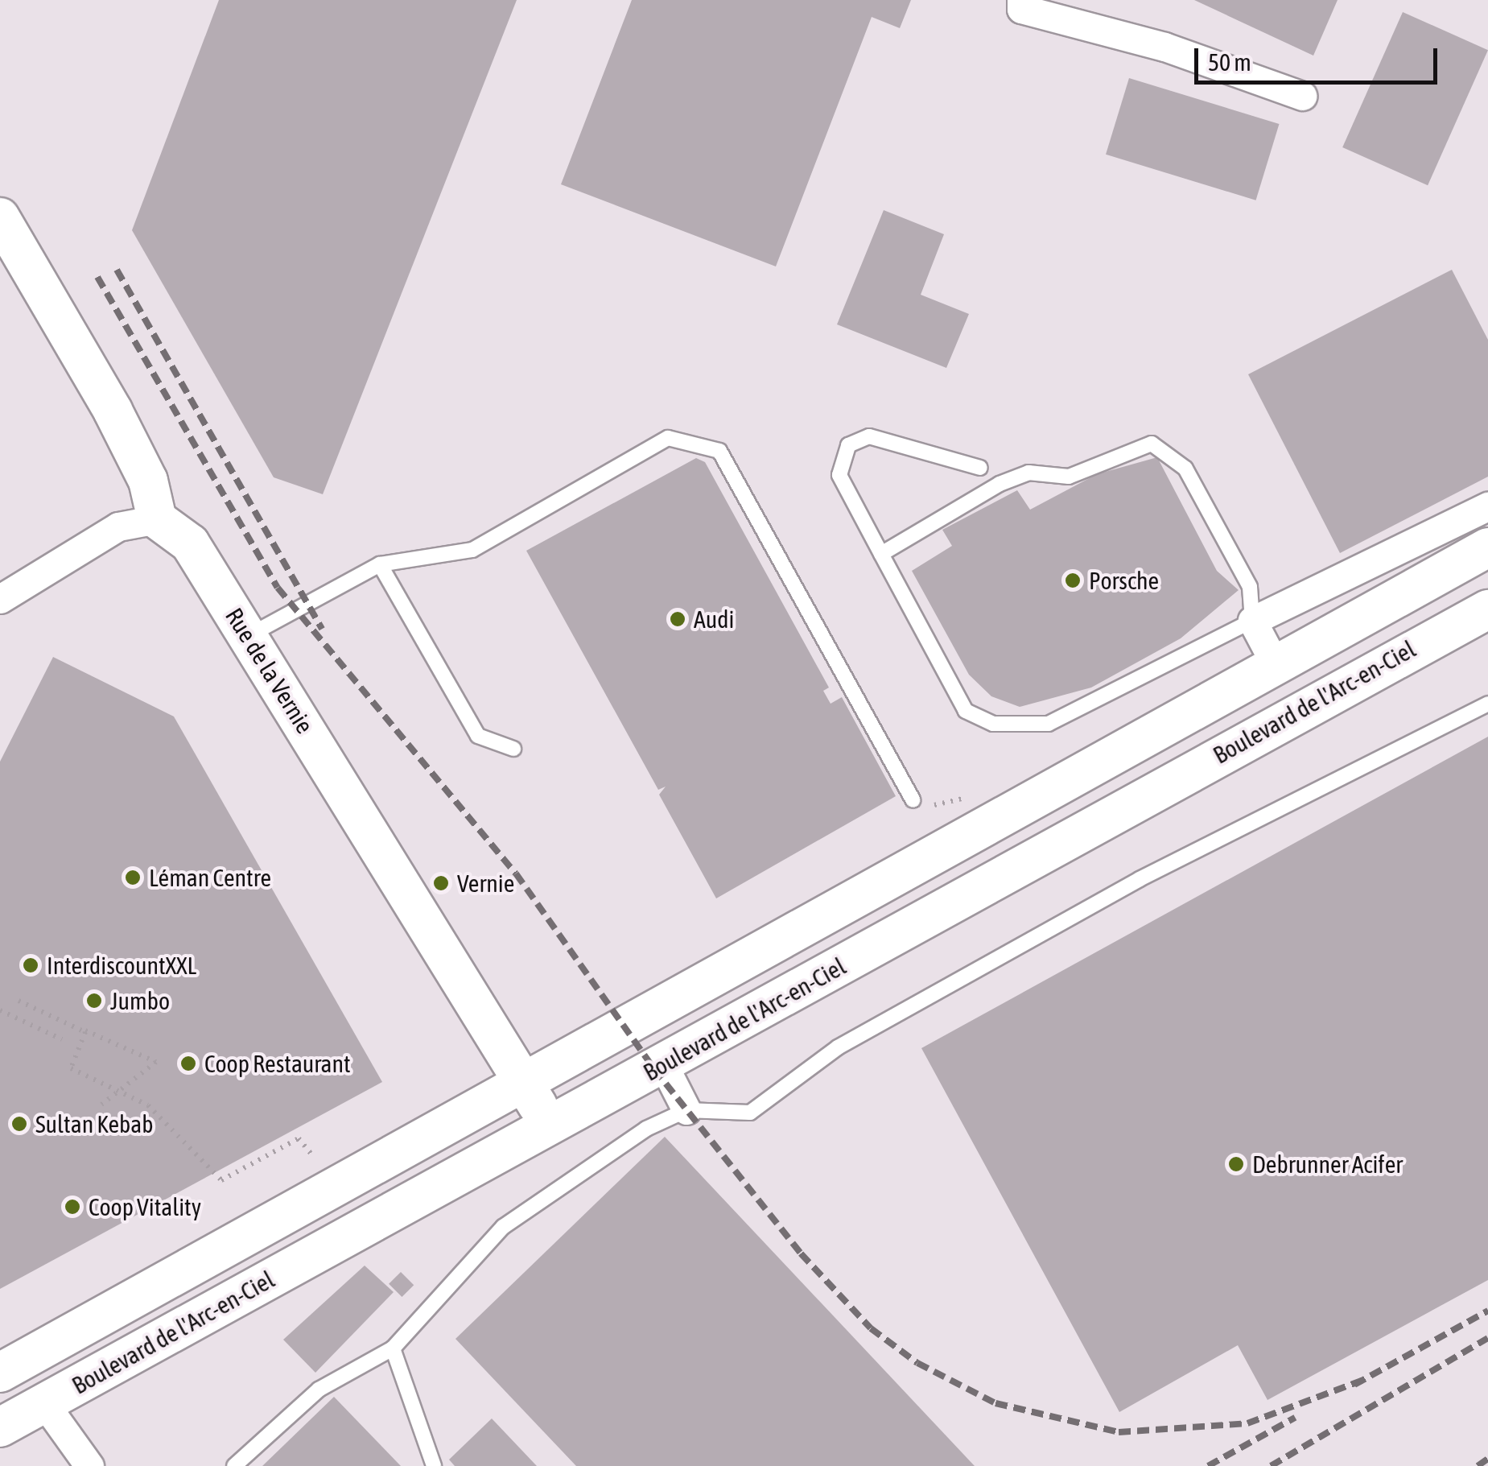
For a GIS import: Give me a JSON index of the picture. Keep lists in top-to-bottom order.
{
  "streets": {
    "main road": ["Rue de la Vernie", "Boulevard de l'Arc-en-Ciel"]
  },
  "crossings": [
    ["Rue de la Vernie", "Boulevard de l'Arc-en-Ciel"]
  ],
  "places": [
    "Porsche",
    "Audi",
    "Léman Centre",
    "Vernie",
    "InterdiscountXXL",
    "Jumbo",
    "Coop Restaurant",
    "Sultan Kebab",
    "Debrunner Acifer",
    "Coop Vitality"
  ],
  "scale_bar": "50 m"
}
